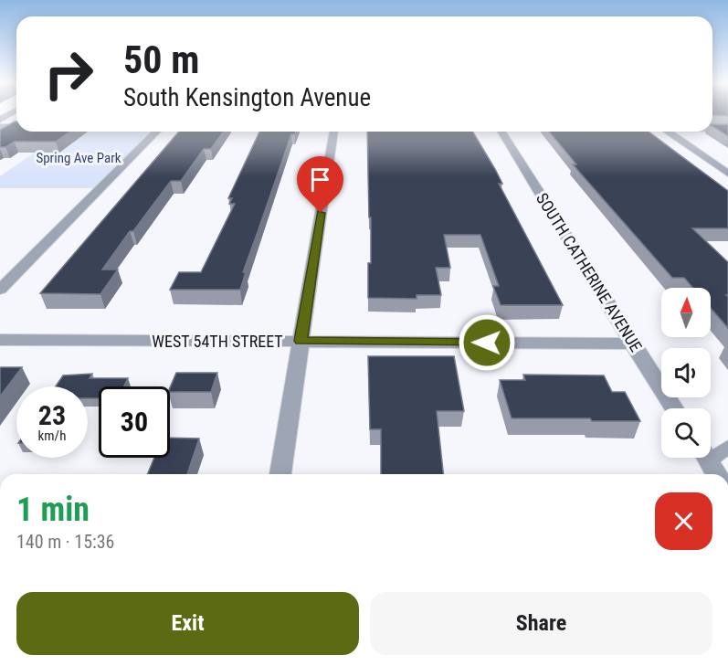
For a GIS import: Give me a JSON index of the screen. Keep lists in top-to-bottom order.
{
  "streets": {
    "street": ["SOUTH CATHERINE AVENUE", "WEST 54TH STREET"]
  },
  "crossings": [
    ["SOUTH CATHERINE AVENUE", "WEST 54TH STREET"]
  ],
  "parks": ["Spring Ave Park"],
  "north": "top",
  "page": {
    "turn": ["50 m", "South Kensington Avenue"],
    "speed": "23 km/h",
    "limit": "30",
    "heading": ["1 min", "140 m · 15:36"],
    "buttons": ["Exit", "Share"]
  }
}
